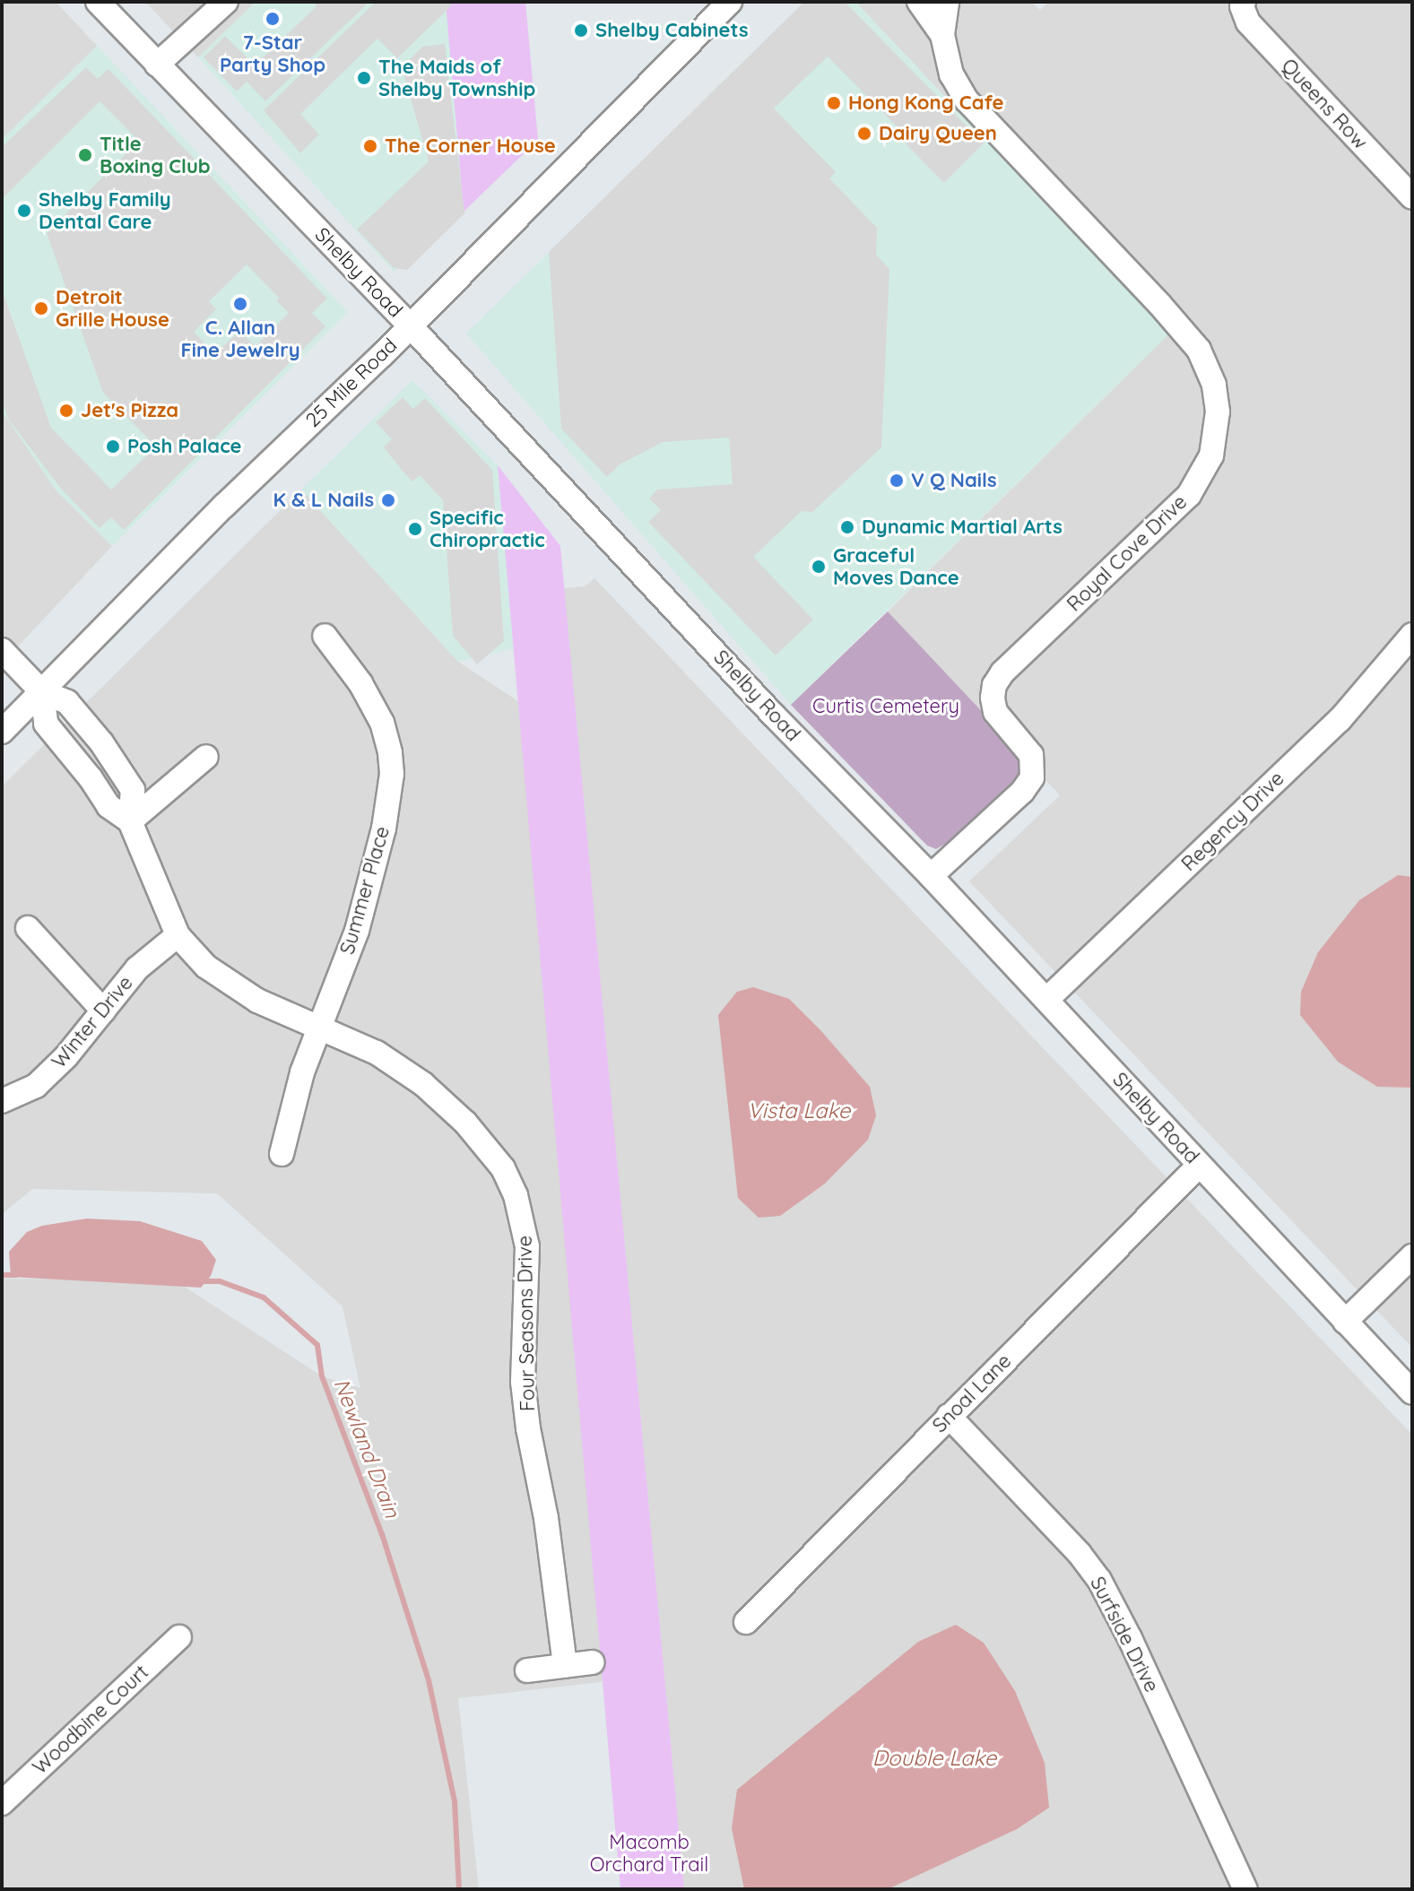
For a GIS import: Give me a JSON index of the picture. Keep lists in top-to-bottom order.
{
  "streets": {
    "street": [
      "Queens Row",
      "Shelby Road",
      "25 Mile Road",
      "Royal Cove Drive",
      "Regency Drive",
      "Summer Place",
      "Winter Drive",
      "Four Seasons Drive",
      "Snoal Lane",
      "Surfside Drive",
      "Woodbine Court"
    ]
  },
  "crossings": [
    ["Shelby Road", "25 Mile Road"],
    ["Shelby Road", "Royal Cove Drive"],
    ["Shelby Road", "Regency Drive"],
    ["Shelby Road", "Snoal Lane"],
    ["25 Mile Road", "Four Seasons Drive"],
    ["Summer Place", "Four Seasons Drive"],
    ["Winter Drive", "Four Seasons Drive"],
    ["Snoal Lane", "Surfside Drive"]
  ],
  "water": ["Vista Lake", "Newland Drain", "Double Lake"],
  "parks": ["Curtis Cemetery", "Macomb Orchard Trail"],
  "places": [
    "7-Star Party Shop",
    "Shelby Cabinets",
    "The Maids of Shelby Township",
    "Hong Kong Cafe",
    "Dairy Queen",
    "The Corner House",
    "Title Boxing Club",
    "Shelby Family Dental Care",
    "C. Allan Fine Jewelry",
    "Detroit Grille House",
    "Jet's Pizza",
    "Posh Palace",
    "V Q Nails",
    "K & L Nails",
    "Dynamic Martial Arts",
    "Specific Chiropractic",
    "Graceful Moves Dance"
  ]
}
